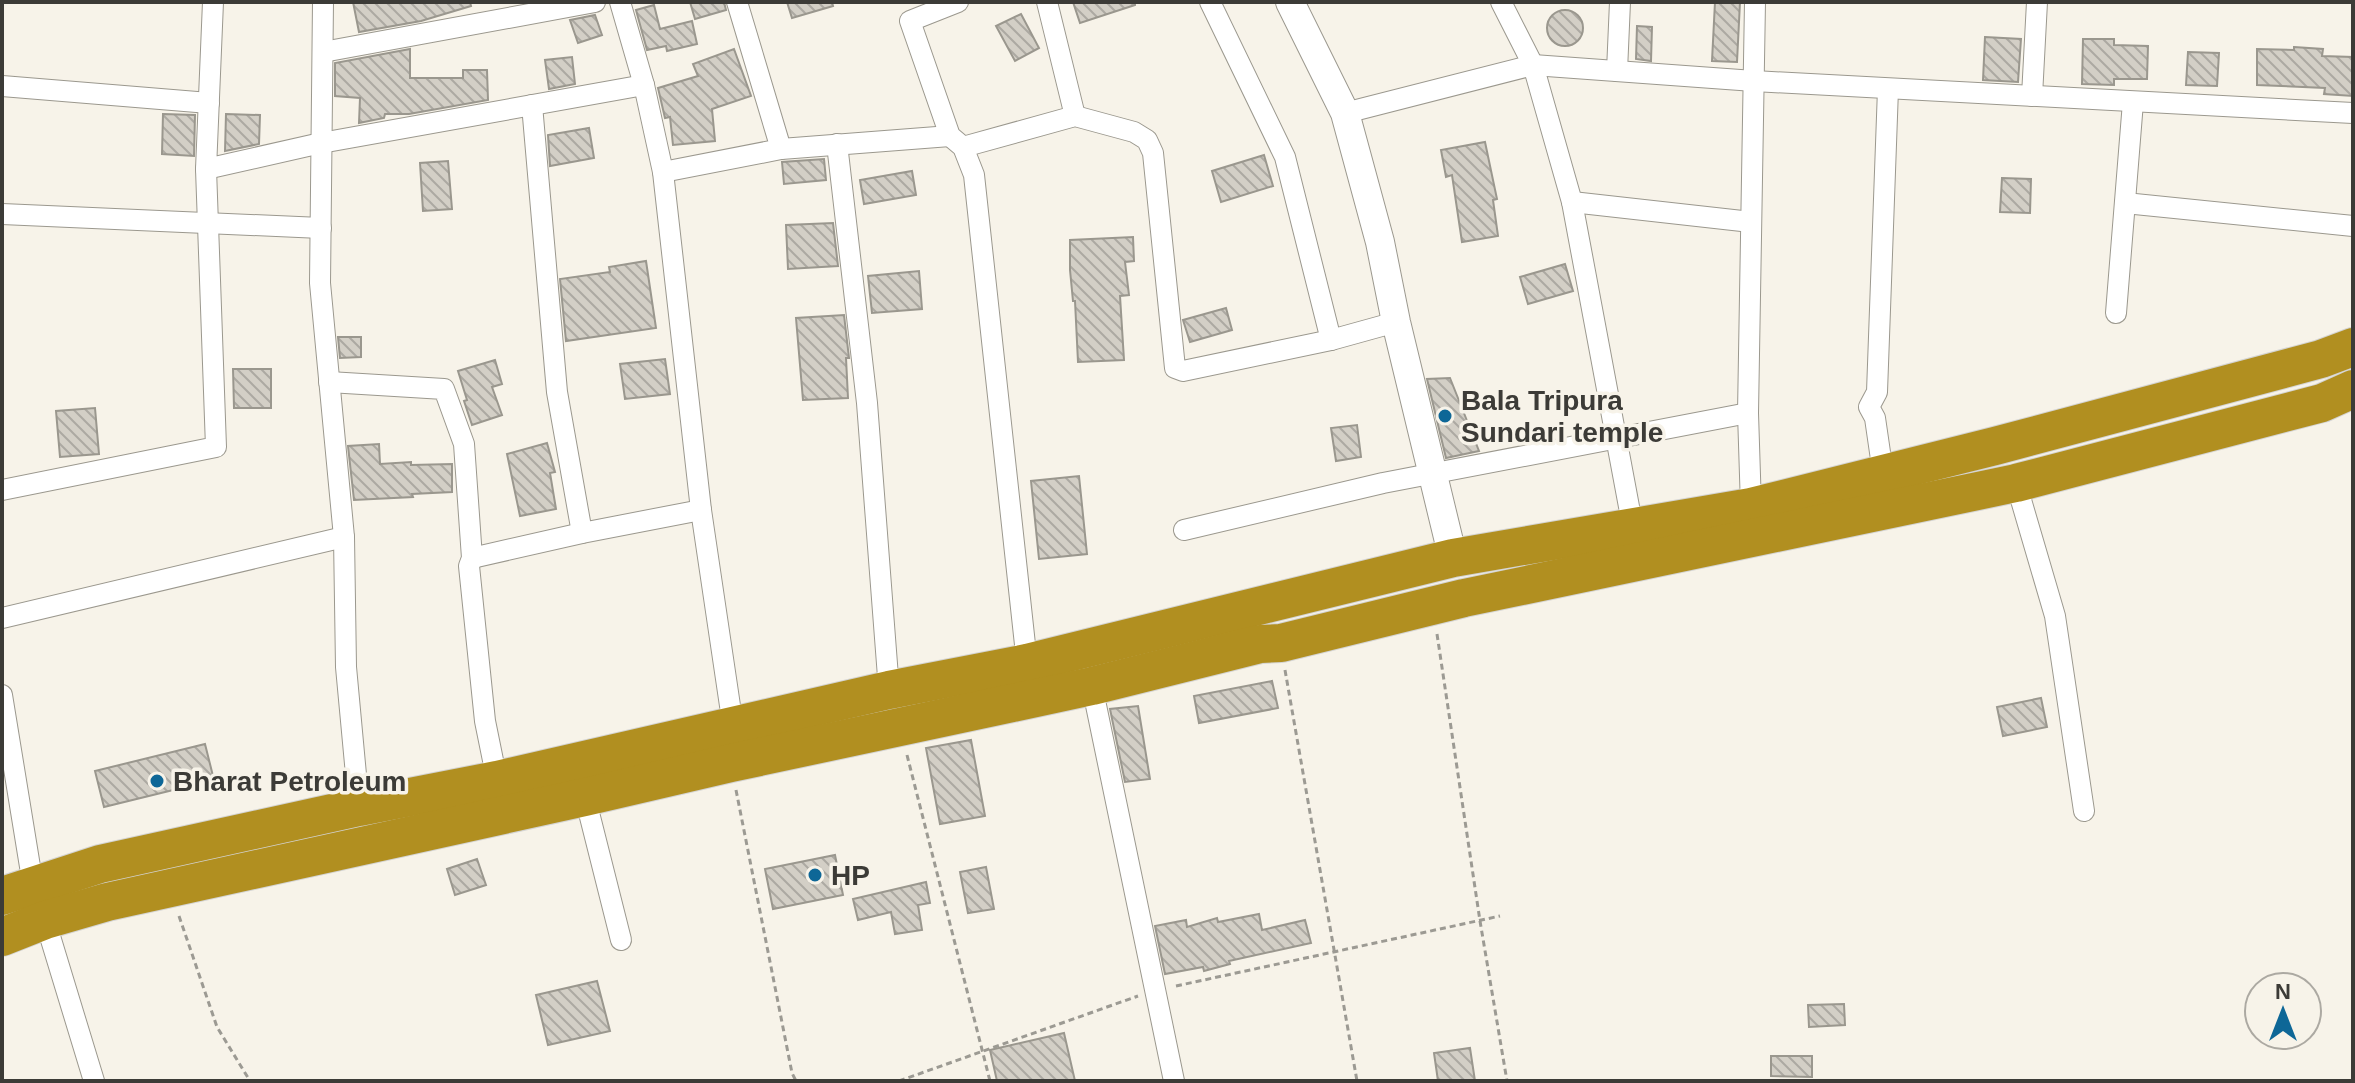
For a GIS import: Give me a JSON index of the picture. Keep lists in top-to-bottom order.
{
  "places": ["Bala Tripura Sundari temple", "Bharat Petroleum", "HP"],
  "north": "top"
}
